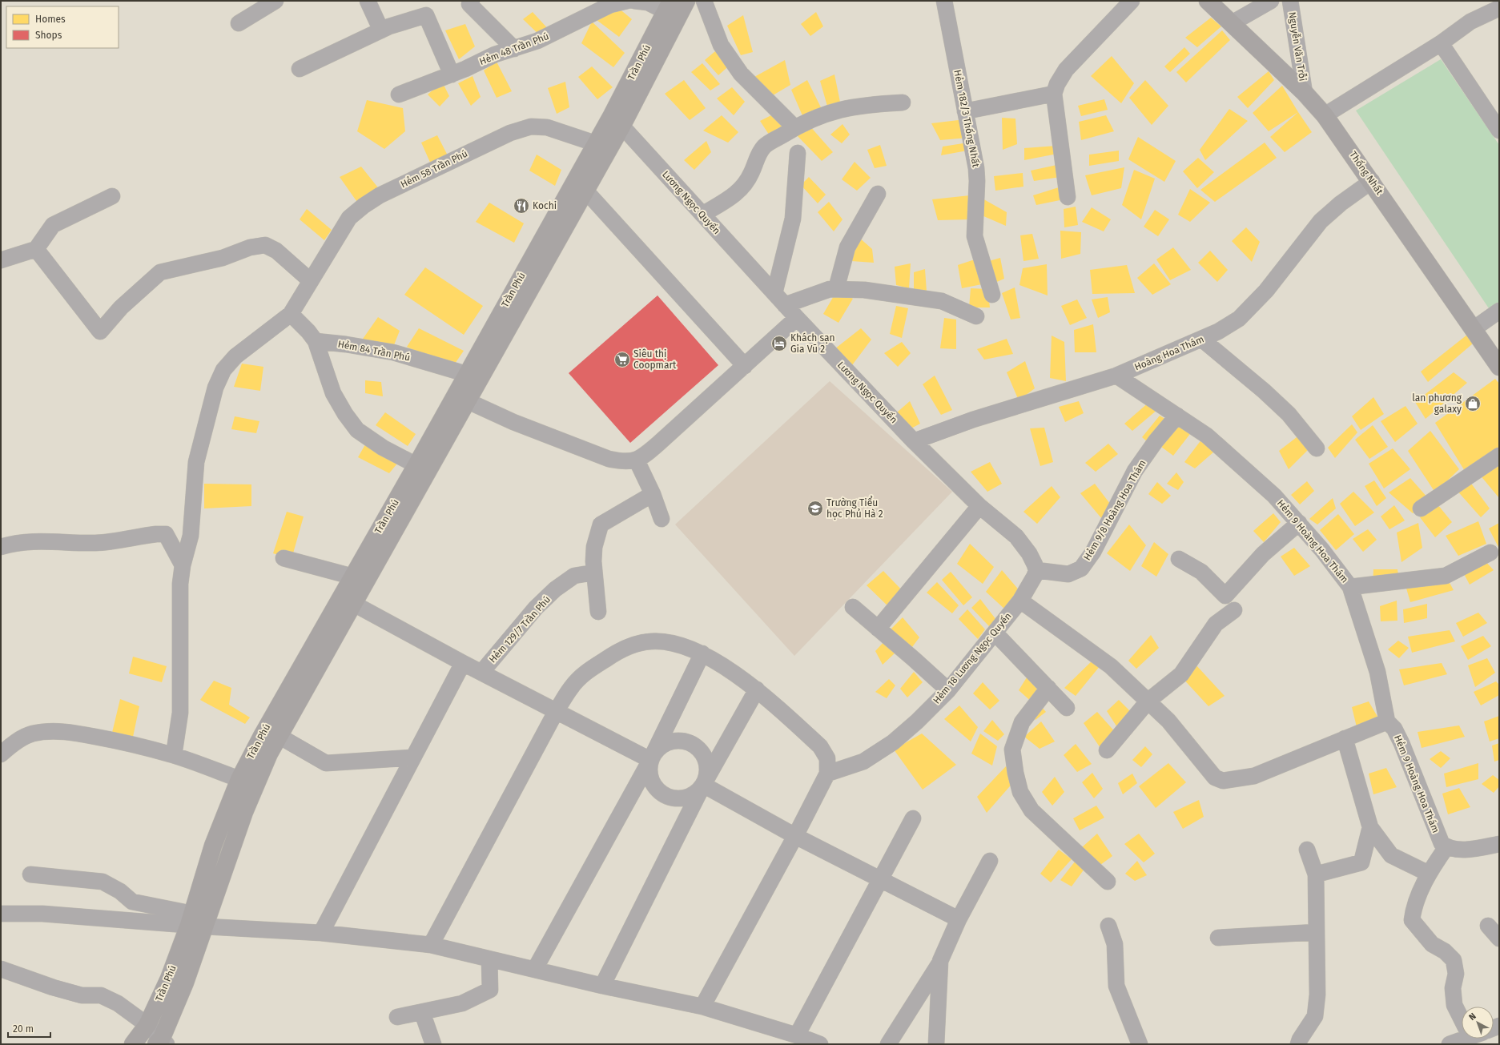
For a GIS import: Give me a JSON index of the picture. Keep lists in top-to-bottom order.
{
  "streets": {
    "main road": ["Trần Phú", "Thống Nhất"],
    "street": [
      "Nguyễn Văn Trỗi",
      "Hẻm 48 Trần Phú",
      "Hẻm 182/3 Thống Nhất",
      "Hẻm 58 Trần Phú",
      "Lương Ngọc Quyến",
      "Hẻm 84 Trần Phú",
      "Hoàng Hoa Thám",
      "Hẻm 9/8 Hoàng Hoa Thám",
      "Hẻm 9 Hoàng Hoa Thám",
      "Hẻm 129/7 Trần Phú",
      "Hẻm 18 Lương Ngọc Quyến"
    ]
  },
  "crossings": [
    ["Nguyễn Văn Trỗi", "Thống Nhất"],
    ["Trần Phú", "Hẻm 58 Trần Phú"],
    ["Trần Phú", "Lương Ngọc Quyến"],
    ["Trần Phú", "Hẻm 84 Trần Phú"],
    ["Thống Nhất", "Hoàng Hoa Thám"],
    ["Lương Ngọc Quyến", "Hoàng Hoa Thám"],
    ["Lương Ngọc Quyến", "Hẻm 9/8 Hoàng Hoa Thám"],
    ["Hoàng Hoa Thám", "Hẻm 9 Hoàng Hoa Thám"],
    ["Hẻm 9/8 Hoàng Hoa Thám", "Hẻm 9 Hoàng Hoa Thám"]
  ],
  "places": {
    "restaurant": ["Kochi"],
    "hotel": ["Khách sạn Gia Vũ 2"],
    "supermarket": ["Siêu thị Coopmart"],
    "shop": ["lan phương galaxy"],
    "school or university": ["Trường Tiểu học Phủ Hà 2"]
  },
  "legend": ["Homes", "Shops"],
  "scale_bar": "20 m",
  "north": "top left"
}
